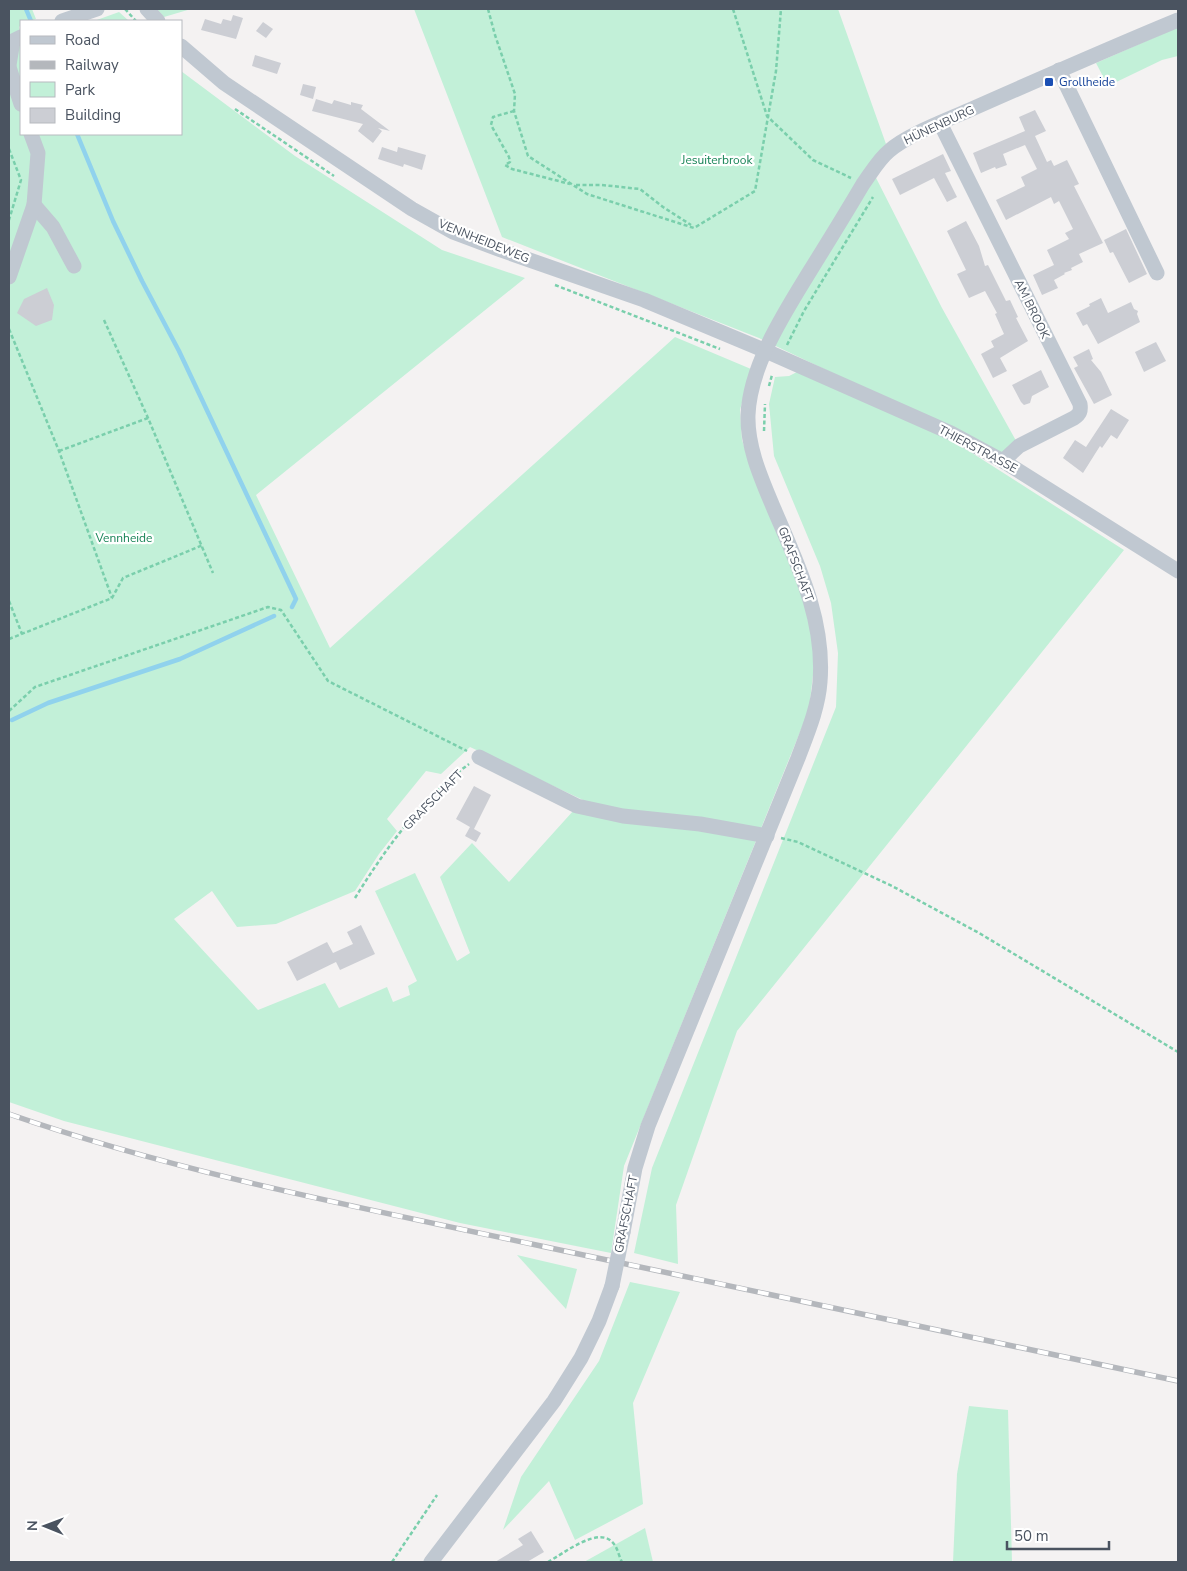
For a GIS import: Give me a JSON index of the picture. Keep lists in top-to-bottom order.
{
  "streets": {
    "street": [
      "HÜNENBURG",
      "VENNHEIDEWEG",
      "AM BROOK",
      "THIERSTRASSE",
      "GRAFSCHAFT"
    ]
  },
  "crossings": [
    ["HÜNENBURG", "VENNHEIDEWEG"],
    ["HÜNENBURG", "AM BROOK"],
    ["HÜNENBURG", "THIERSTRASSE"],
    ["HÜNENBURG", "GRAFSCHAFT"],
    ["VENNHEIDEWEG", "THIERSTRASSE"],
    ["VENNHEIDEWEG", "GRAFSCHAFT"],
    ["AM BROOK", "THIERSTRASSE"],
    ["THIERSTRASSE", "GRAFSCHAFT"]
  ],
  "parks": ["Jesuiterbrook", "Vennheide"],
  "places": {
    "transit": ["Grollheide"]
  },
  "legend": [
    "Road",
    "Railway",
    "Park",
    "Building"
  ],
  "scale_bar": "50 m",
  "north": "left"
}
